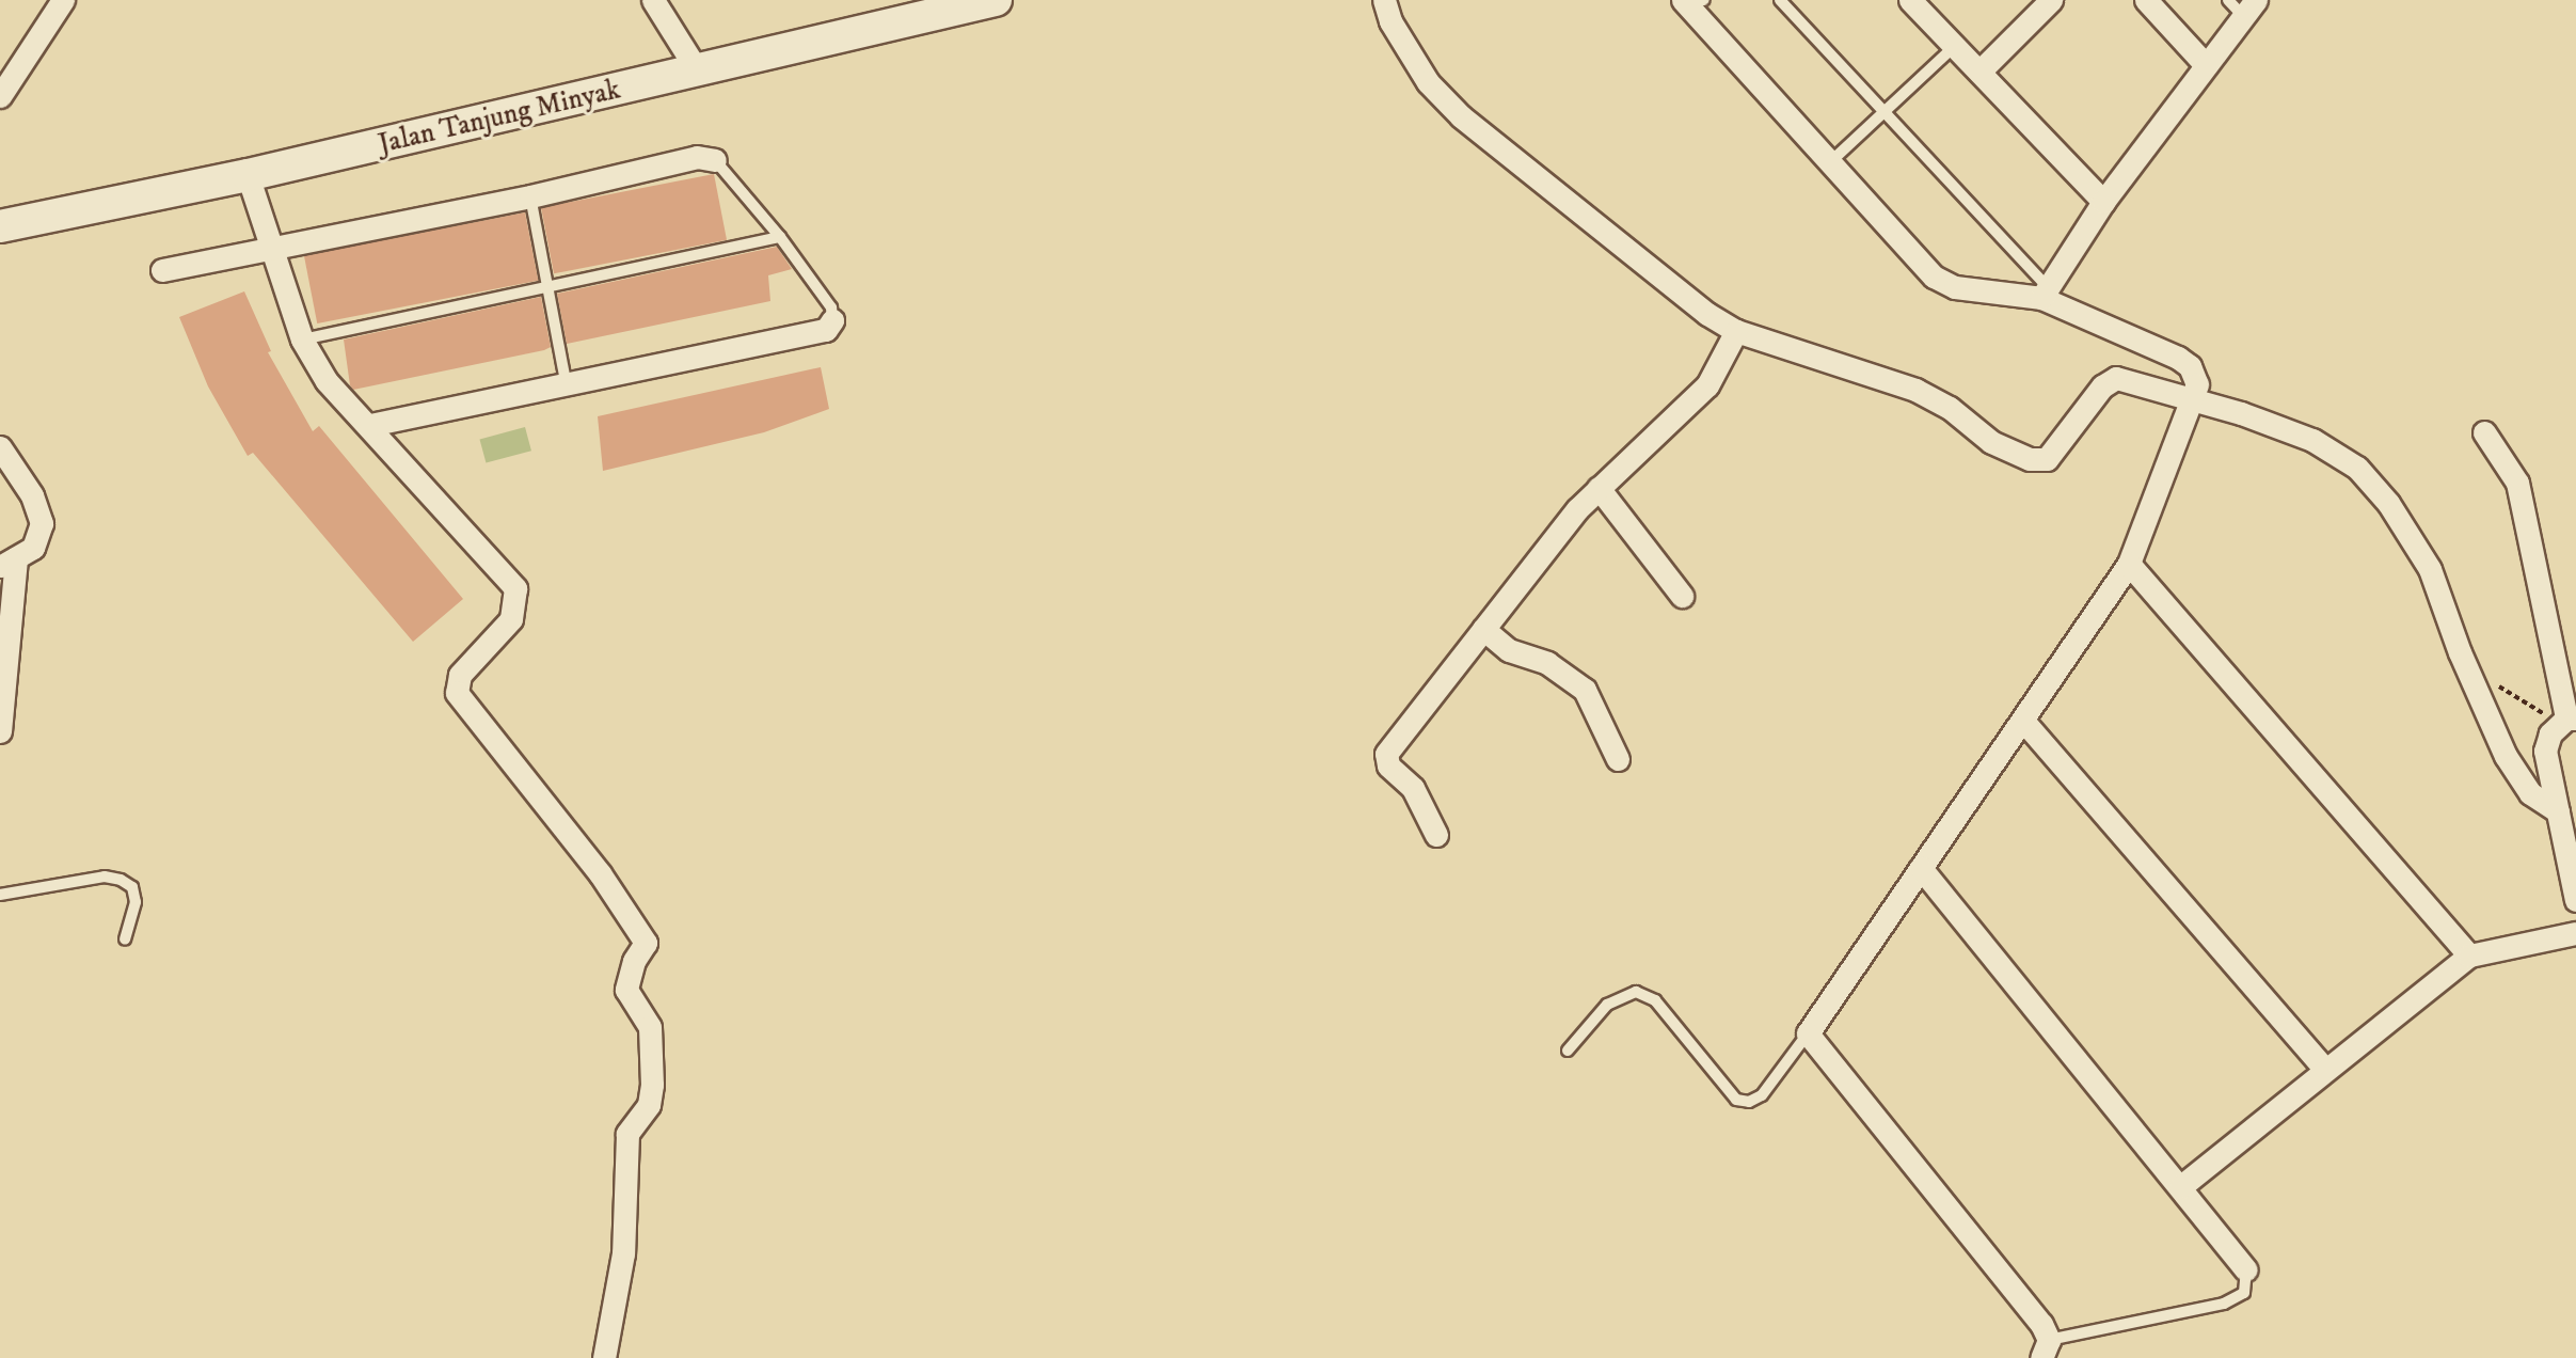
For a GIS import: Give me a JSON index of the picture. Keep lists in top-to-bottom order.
{
  "streets": {
    "main road": ["Jalan Tanjung Minyak"]
  }
}
